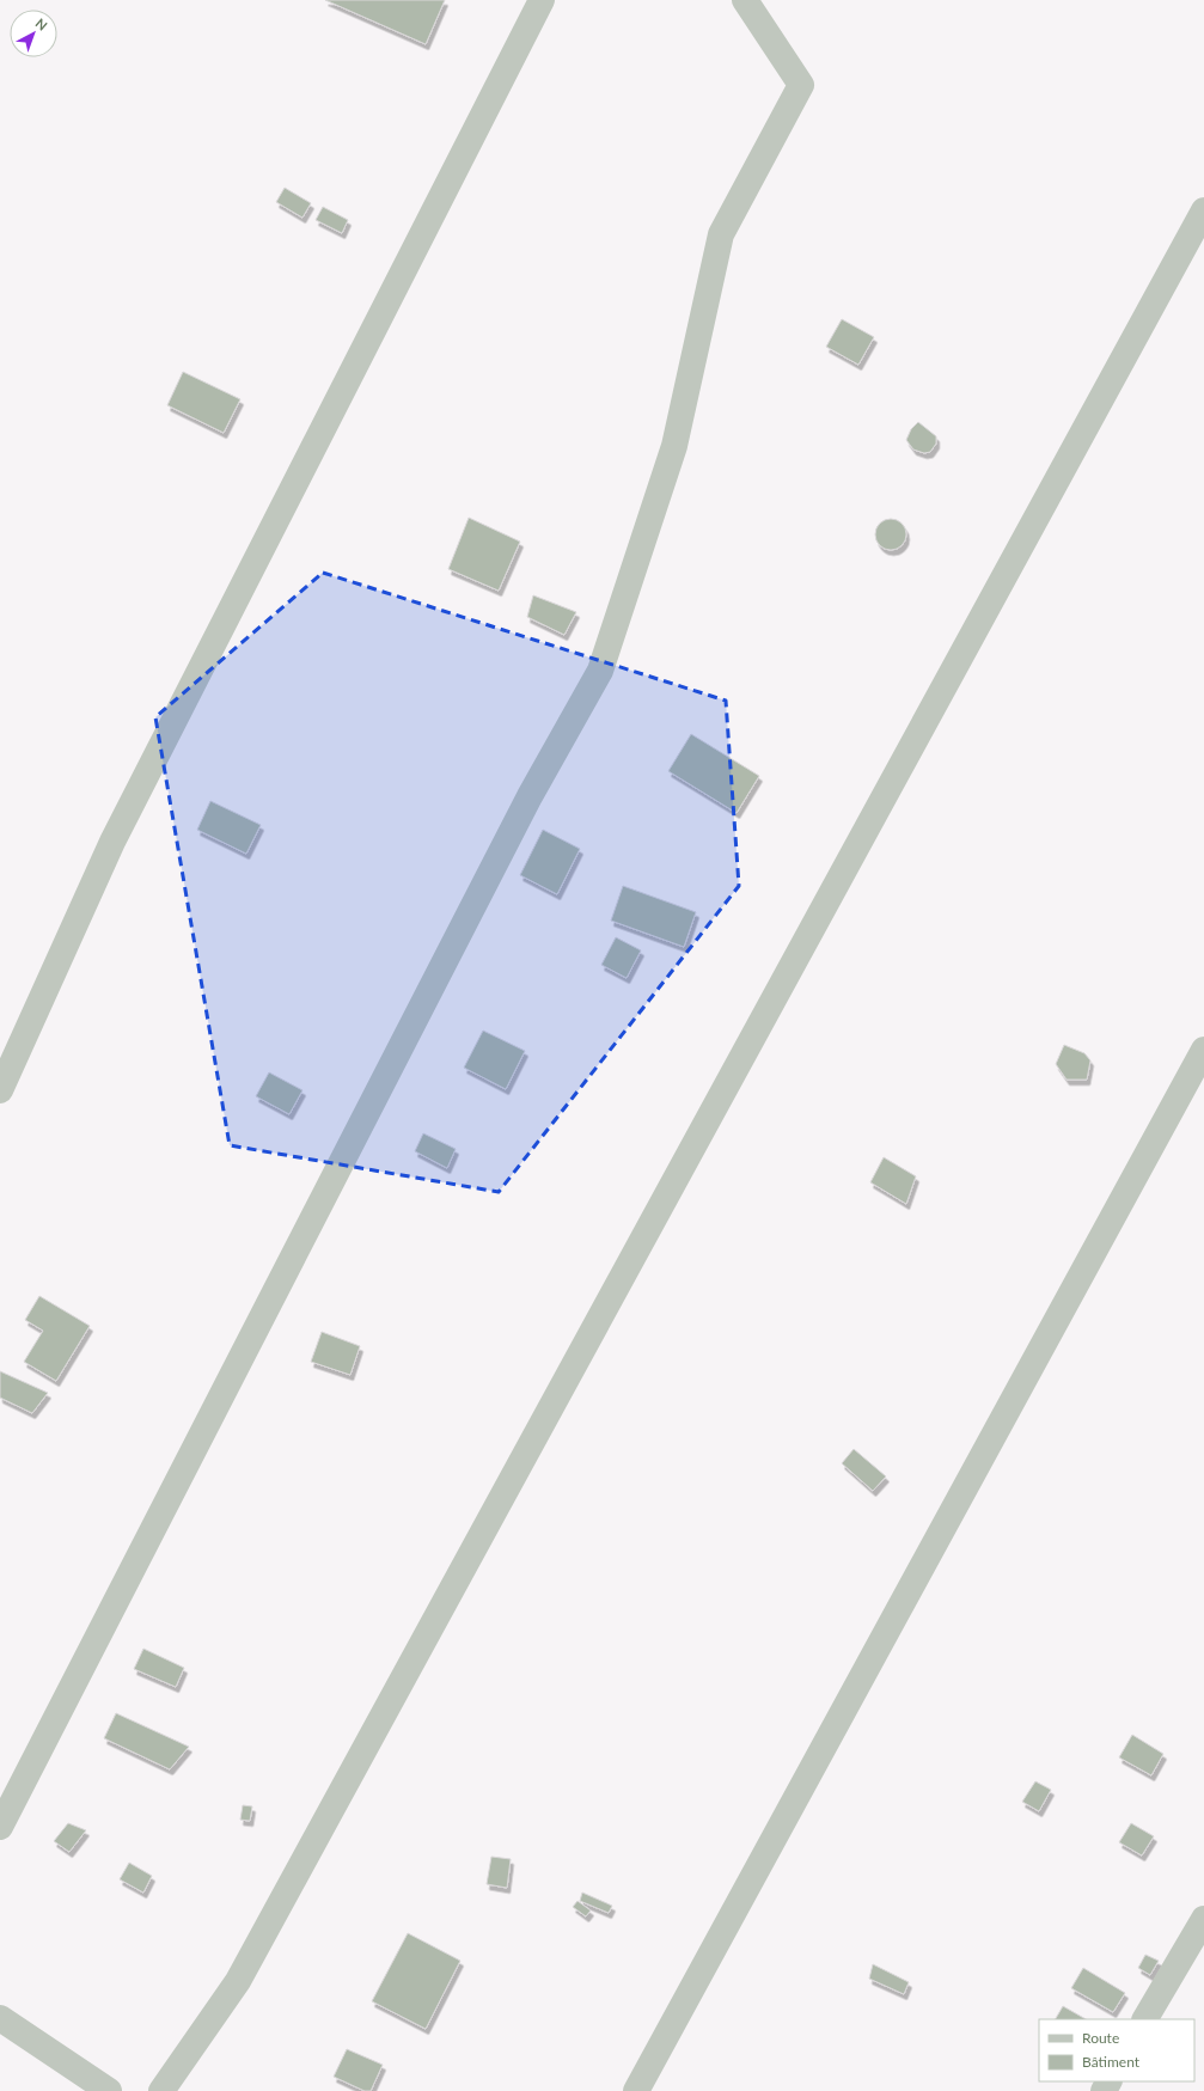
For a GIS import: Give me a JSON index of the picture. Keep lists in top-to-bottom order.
{
  "legend": ["Route", "Bâtiment"],
  "north": "top right"
}
